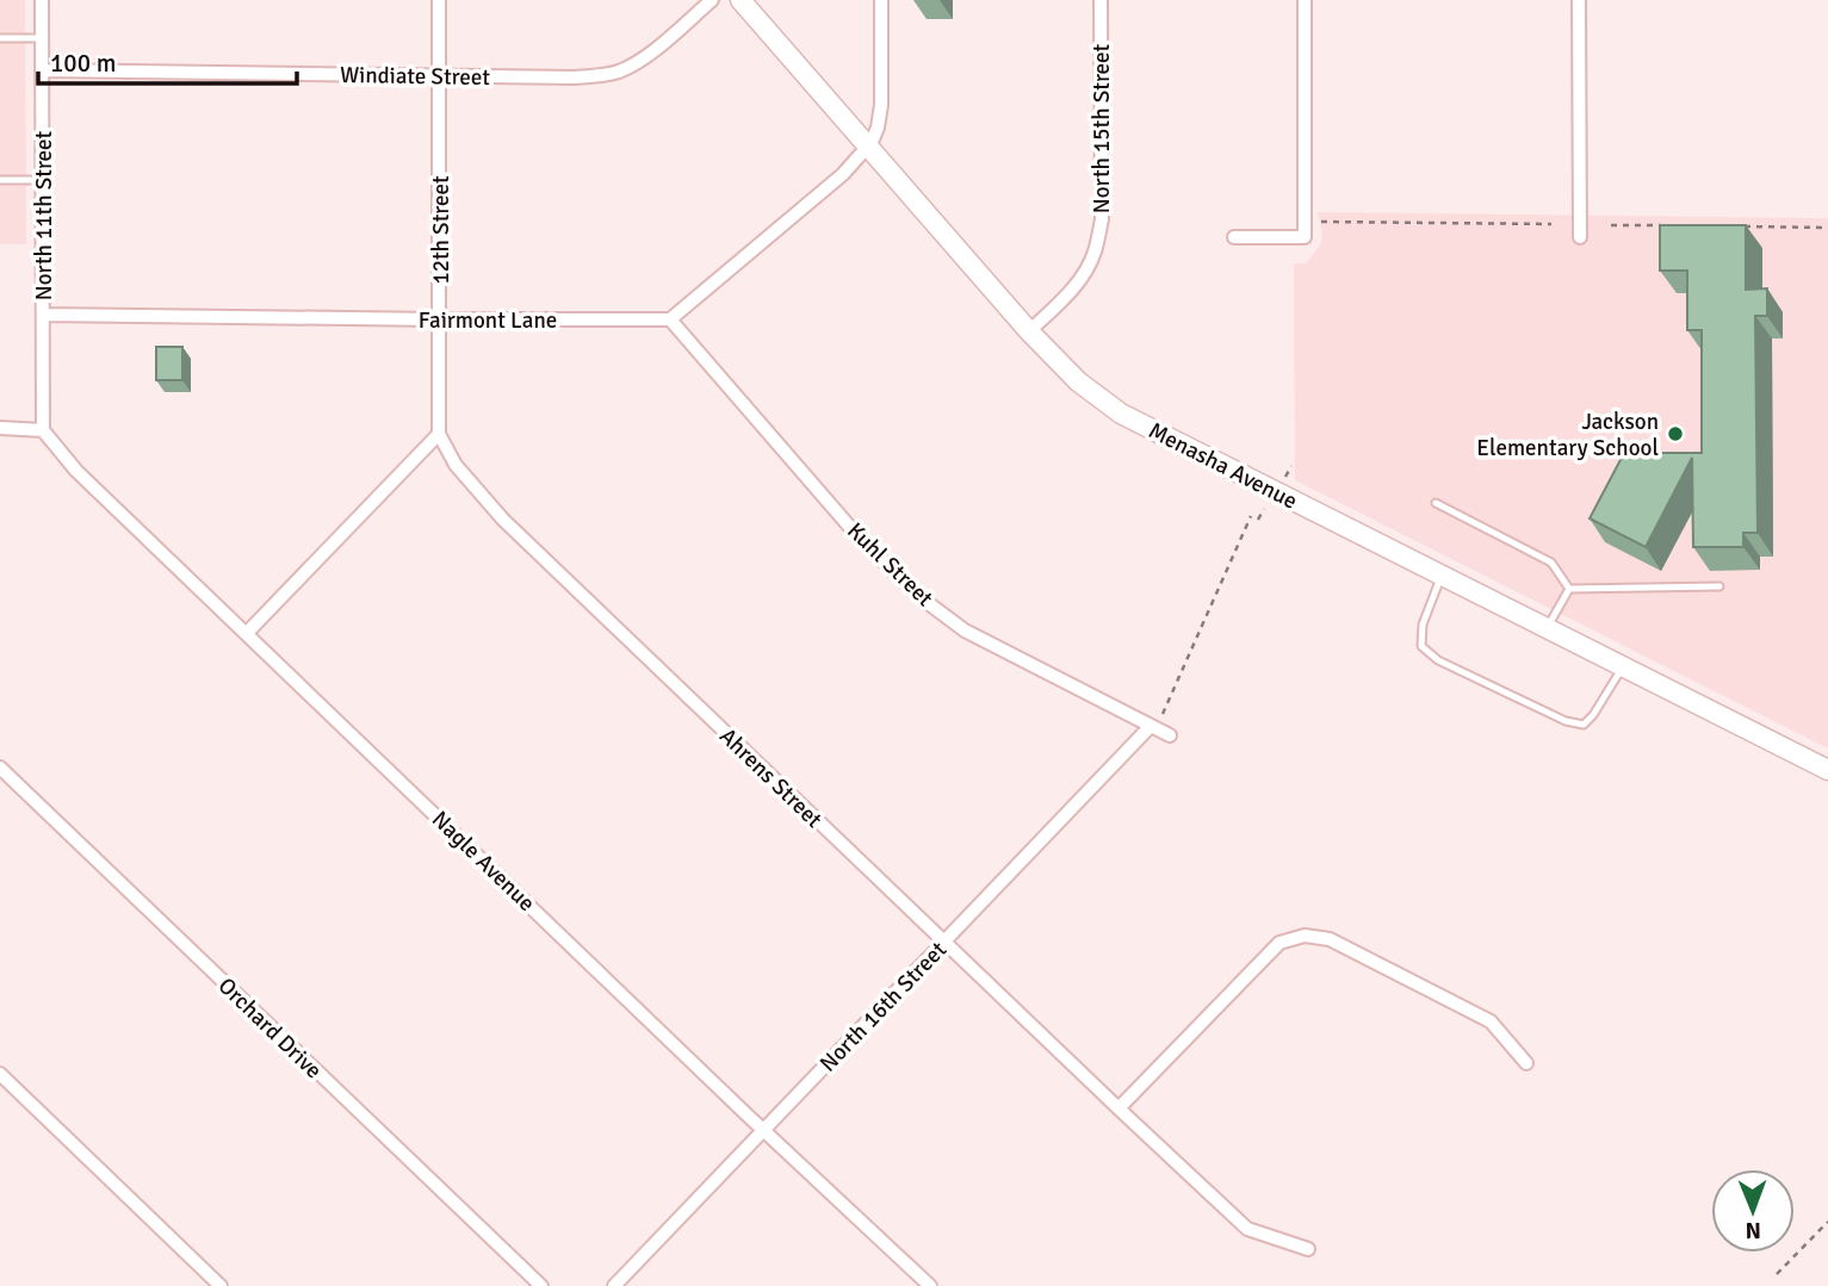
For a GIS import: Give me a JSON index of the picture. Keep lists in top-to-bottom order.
{
  "streets": {
    "street": [
      "Windiate Street",
      "North 15th Street",
      "North 11th Street",
      "12th Street",
      "Fairmont Lane",
      "Menasha Avenue",
      "Kuhl Street",
      "Ahrens Street",
      "Nagle Avenue",
      "North 16th Street",
      "Orchard Drive"
    ]
  },
  "crossings": [
    ["Windiate Street", "North 11th Street"],
    ["Windiate Street", "12th Street"],
    ["North 15th Street", "Menasha Avenue"],
    ["North 11th Street", "Fairmont Lane"],
    ["North 11th Street", "Nagle Avenue"],
    ["12th Street", "Fairmont Lane"],
    ["12th Street", "Ahrens Street"],
    ["Fairmont Lane", "Kuhl Street"],
    ["Kuhl Street", "North 16th Street"],
    ["Ahrens Street", "North 16th Street"],
    ["Nagle Avenue", "North 16th Street"]
  ],
  "places": ["Jackson Elementary School"],
  "scale_bar": "100 m",
  "north": "bottom"
}
